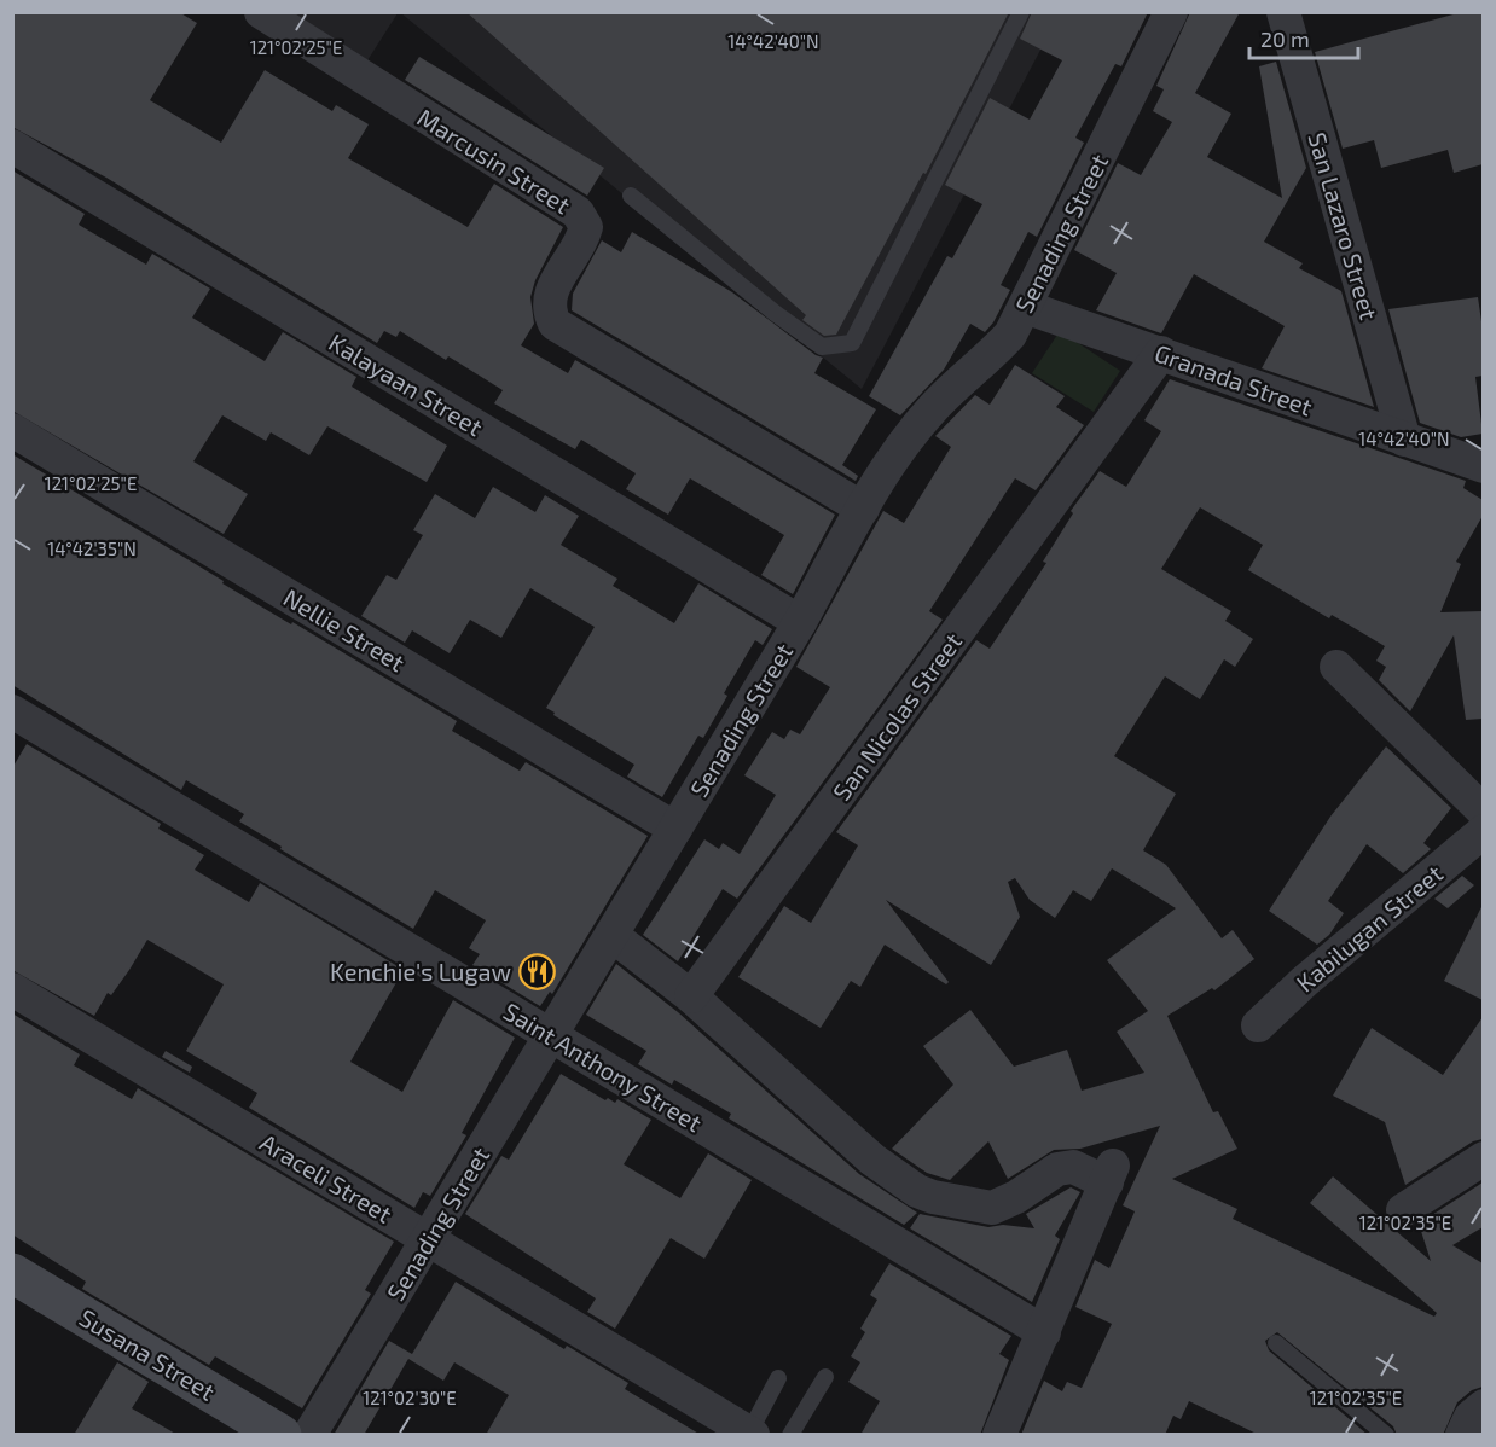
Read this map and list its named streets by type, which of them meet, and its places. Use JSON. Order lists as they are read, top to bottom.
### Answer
{
  "streets": {
    "street": [
      "Marcusin Street",
      "San Lazaro Street",
      "Senading Street",
      "Granada Street",
      "Kalayaan Street",
      "Nellie Street",
      "San Nicolas Street",
      "Kabilugan Street",
      "Saint Anthony Street",
      "Araceli Street",
      "Susana Street"
    ]
  },
  "crossings": [
    ["Marcusin Street", "Senading Street"],
    ["San Lazaro Street", "Granada Street"],
    ["Senading Street", "Granada Street"],
    ["Senading Street", "Kalayaan Street"],
    ["Senading Street", "Nellie Street"],
    ["Senading Street", "Saint Anthony Street"],
    ["Senading Street", "Araceli Street"],
    ["Granada Street", "San Nicolas Street"]
  ],
  "places": {
    "restaurant": ["Kenchie's Lugaw"]
  },
  "scale_bar": "20 m",
  "coordinates": [
    "14°42'40\"N",
    "121°02'25\"E",
    "14°42'35\"N",
    "121°02'35\"E",
    "121°02'30\"E"
  ]
}
